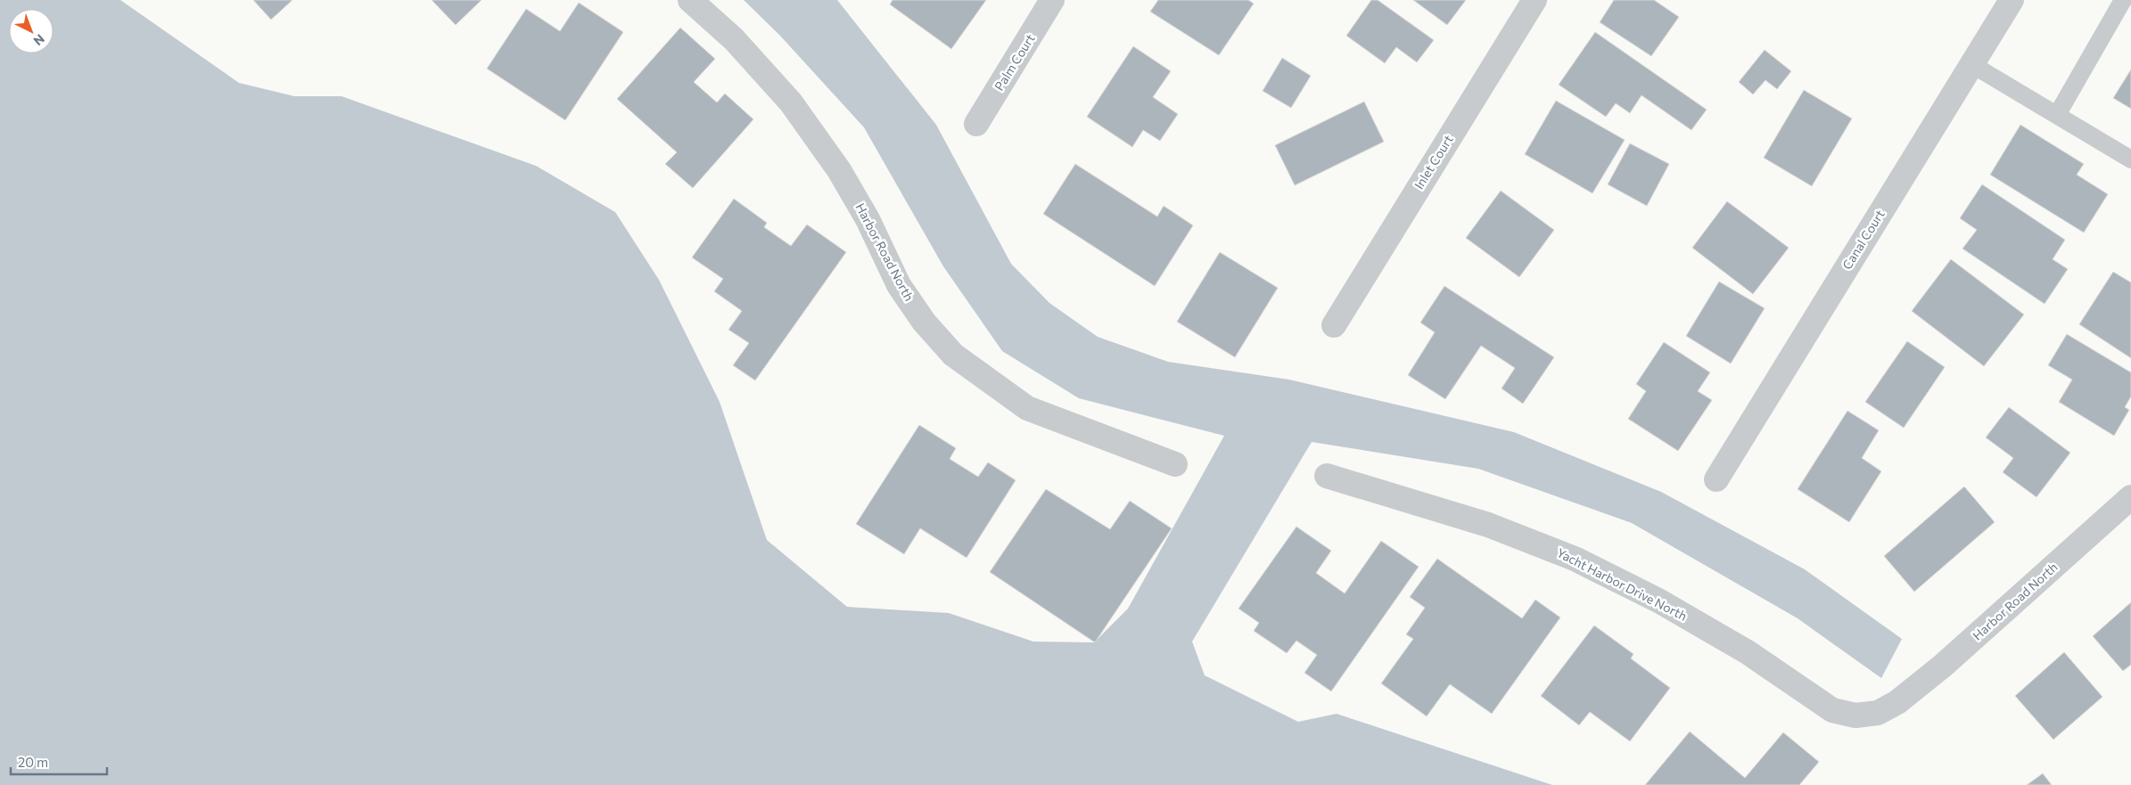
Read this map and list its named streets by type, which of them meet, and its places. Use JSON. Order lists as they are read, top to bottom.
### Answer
{
  "streets": {
    "street": [
      "Palm Court",
      "Inlet Court",
      "Canal Court",
      "Harbor Road North",
      "Yacht Harbor Drive North"
    ]
  },
  "crossings": [
    ["Harbor Road North", "Yacht Harbor Drive North"]
  ],
  "scale_bar": "20 m",
  "north": "bottom right"
}
